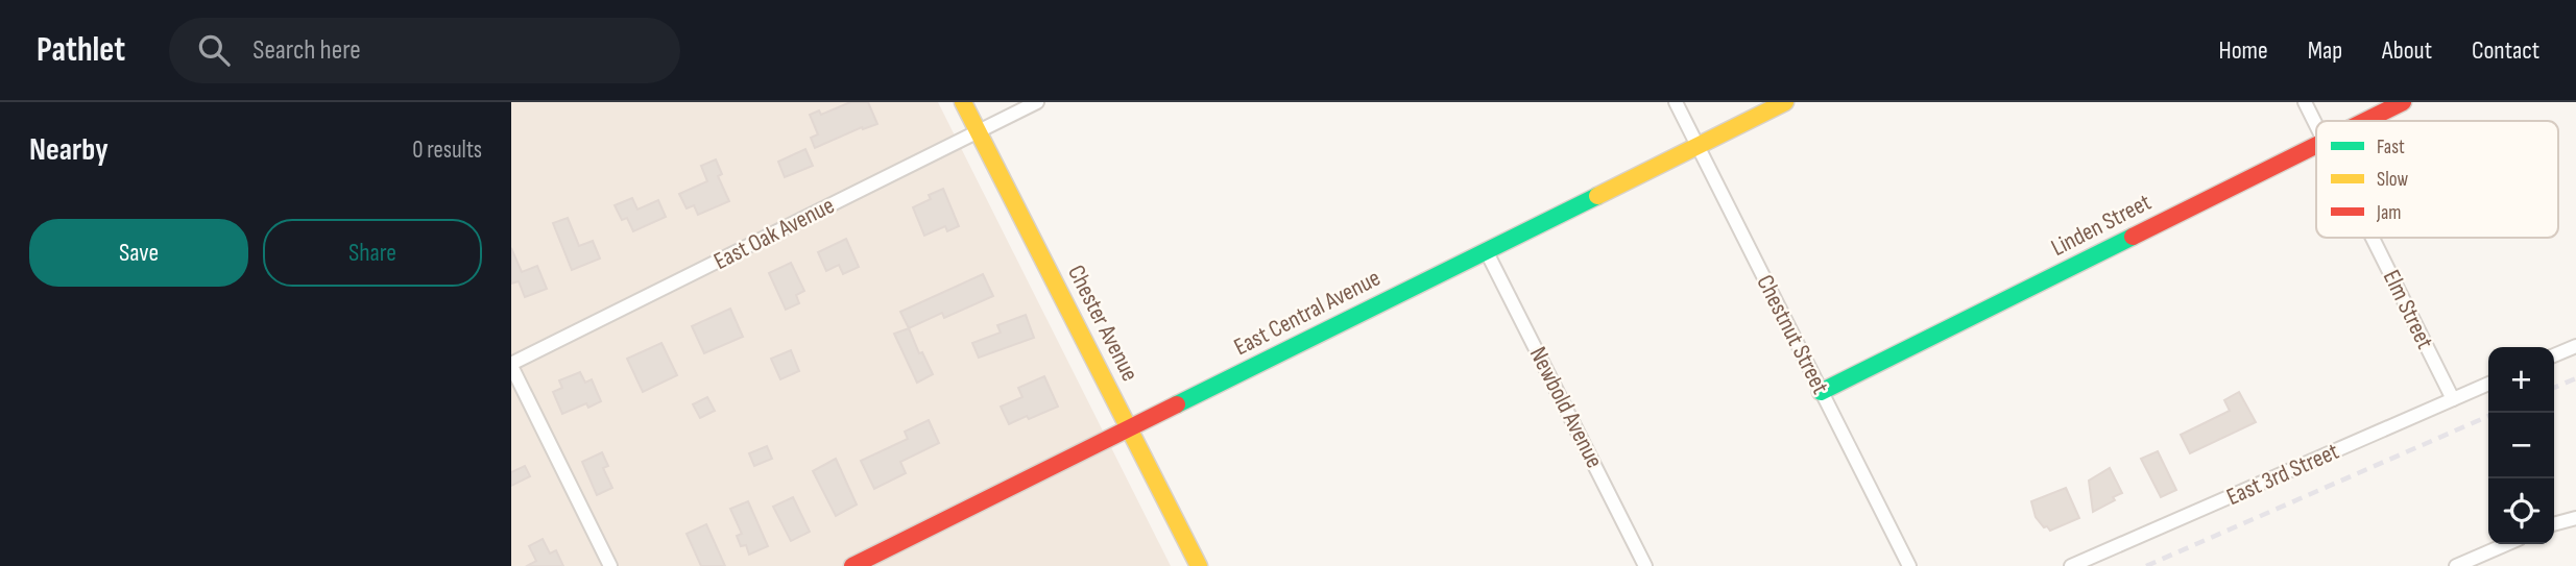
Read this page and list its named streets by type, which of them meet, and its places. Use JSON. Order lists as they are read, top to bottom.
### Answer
{
  "streets": {
    "street": [
      "Linden Street",
      "East Oak Avenue",
      "Elm Street",
      "East Central Avenue",
      "Chester Avenue",
      "Chestnut Street",
      "Newbold Avenue",
      "East 3rd Street"
    ]
  },
  "crossings": [
    ["Linden Street", "Chestnut Street"],
    ["East Oak Avenue", "Chester Avenue"],
    ["Elm Street", "East 3rd Street"],
    ["East Central Avenue", "Chester Avenue"],
    ["East Central Avenue", "Chestnut Street"],
    ["East Central Avenue", "Newbold Avenue"]
  ],
  "legend": ["Fast", "Slow", "Jam"],
  "page": {
    "header": "Pathlet",
    "search": "Search here",
    "nav": [
      "Home",
      "Map",
      "About",
      "Contact"
    ],
    "heading": ["Nearby", "0 results"],
    "buttons": ["Save", "Share"],
    "map_buttons": ["+", "−"]
  }
}
